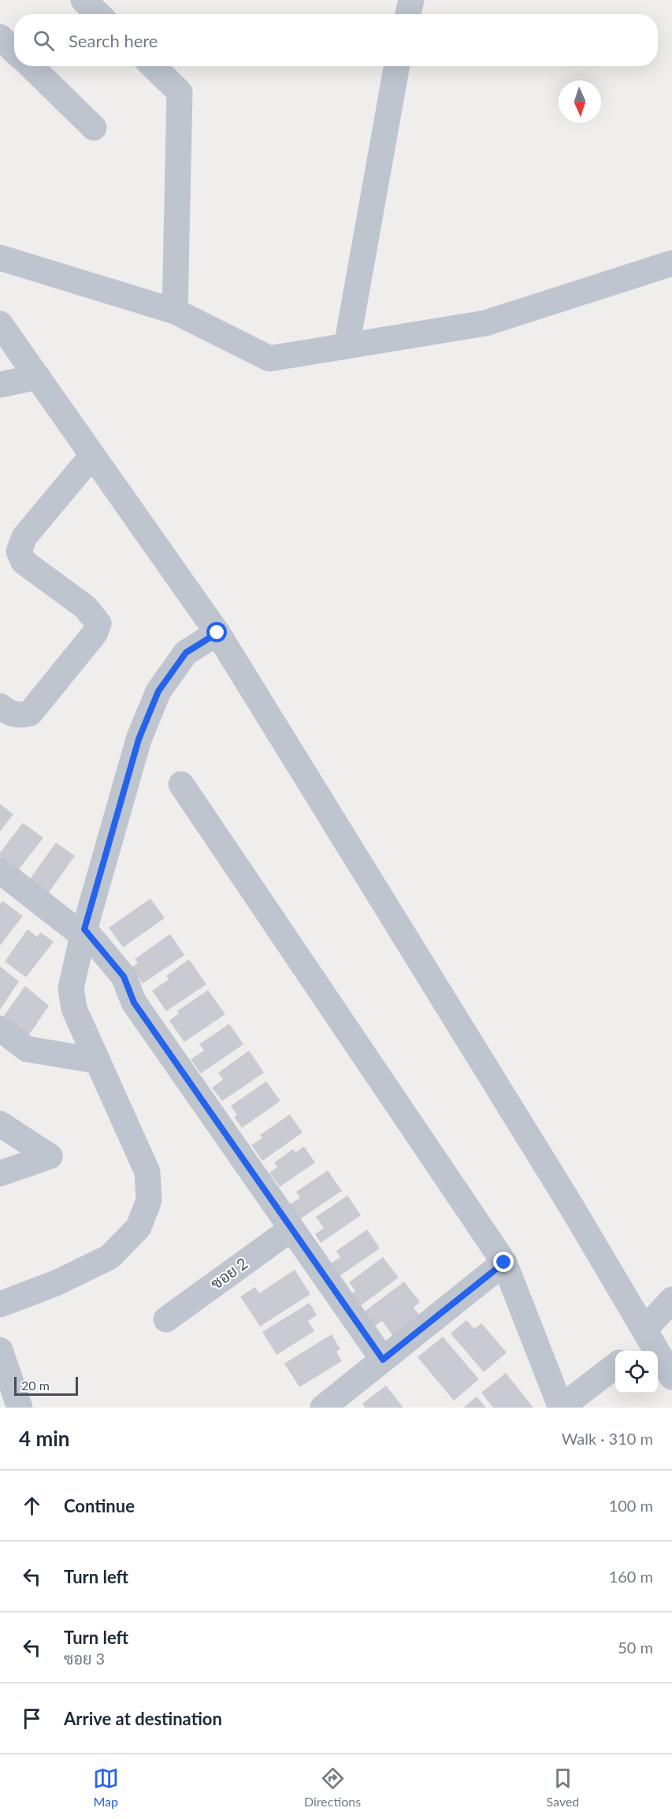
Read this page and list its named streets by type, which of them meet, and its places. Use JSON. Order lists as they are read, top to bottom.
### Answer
{
  "streets": {
    "street": ["ซอย 2"]
  },
  "scale_bar": "20 m",
  "north": "bottom",
  "page": {
    "search": "Search here",
    "scale": "20 m",
    "heading": ["4 min", "Walk · 310 m"],
    "list": [
      ["Continue", "100 m"],
      ["Turn left", "160 m"],
      ["Turn left", "ซอย 3", "50 m"],
      "Arrive at destination"
    ],
    "nav": ["Map", "Directions", "Saved"]
  }
}
